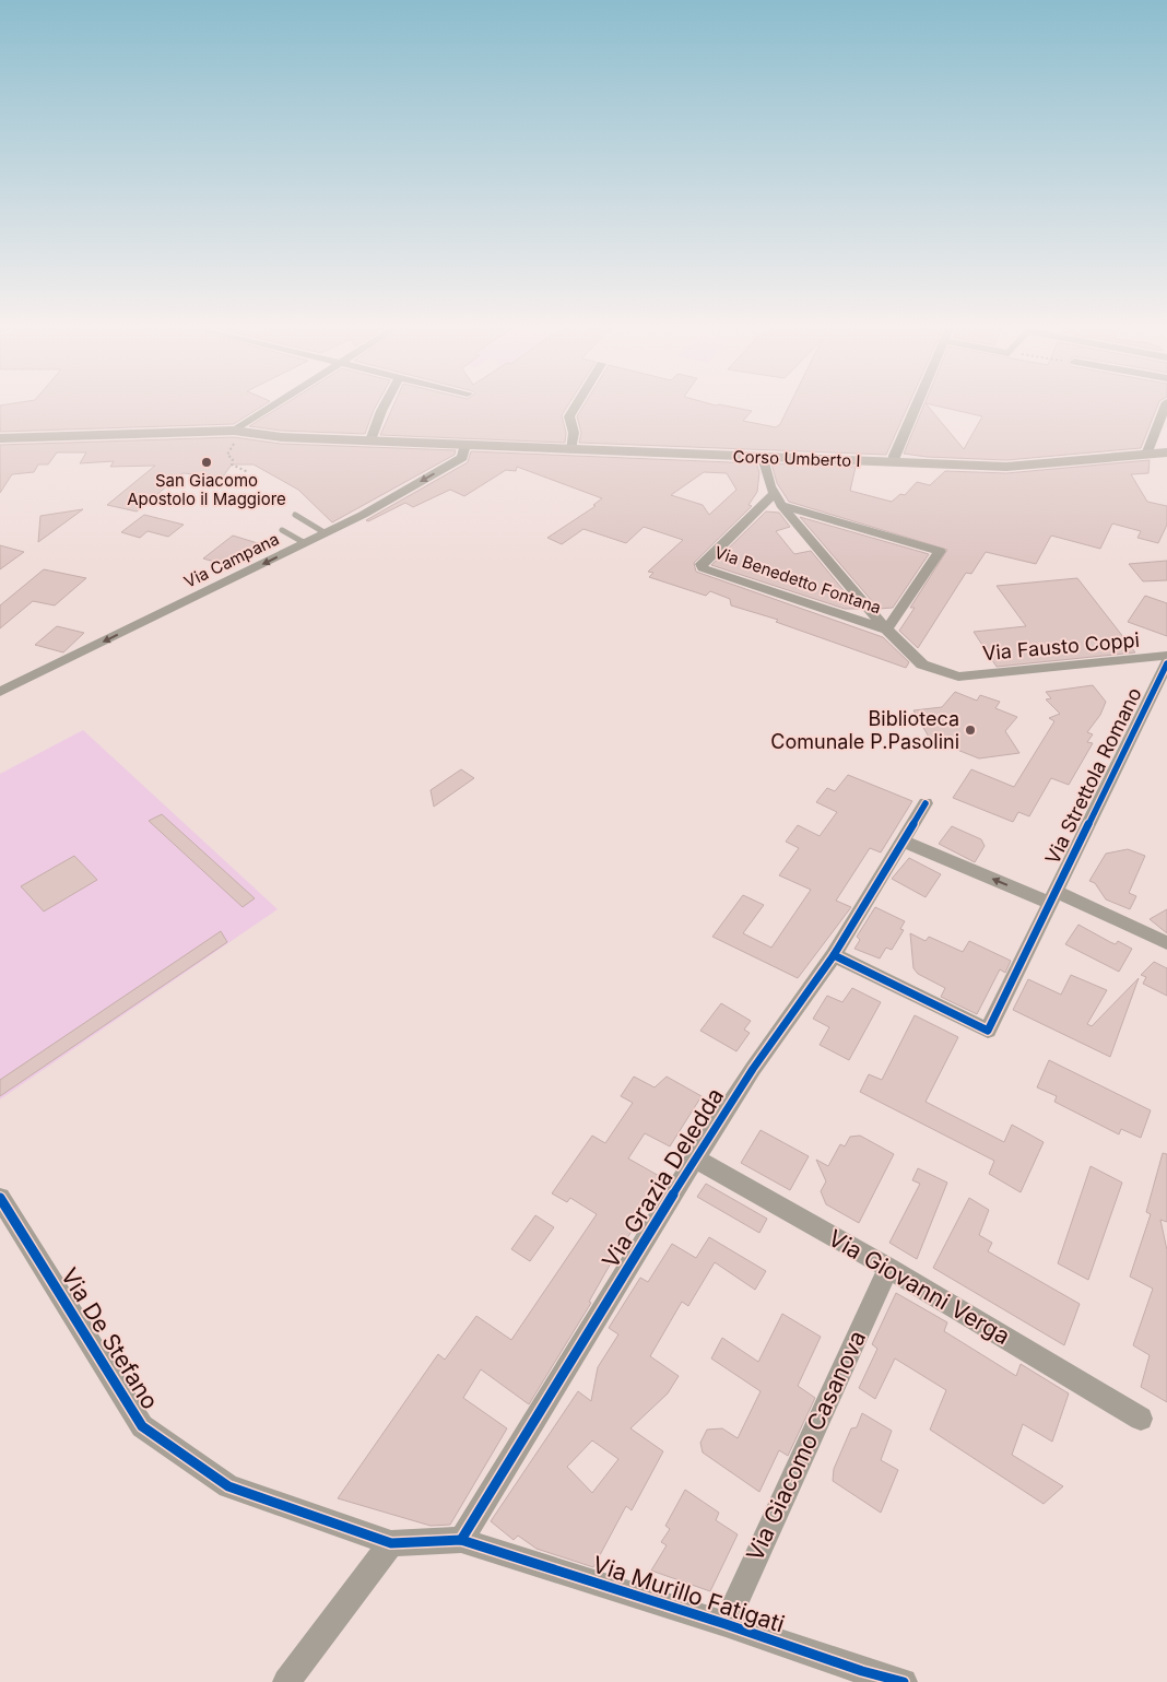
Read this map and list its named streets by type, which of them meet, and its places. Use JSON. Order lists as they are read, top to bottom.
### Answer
{
  "streets": {
    "main road": ["Corso Umberto I"],
    "street": [
      "Via Campana",
      "Via Benedetto Fontana",
      "Via Fausto Coppi",
      "Via Strettola Romano",
      "Via Grazia Deledda",
      "Via Giovanni Verga",
      "Via De Stefano",
      "Via Giacomo Casanova",
      "Via Murillo Fatigati"
    ]
  },
  "crossings": [
    ["Corso Umberto I", "Via Campana"],
    ["Corso Umberto I", "Via Benedetto Fontana"],
    ["Via Benedetto Fontana", "Via Fausto Coppi"],
    ["Via Strettola Romano", "Via Grazia Deledda"],
    ["Via Grazia Deledda", "Via Giovanni Verga"],
    ["Via Grazia Deledda", "Via De Stefano"],
    ["Via Grazia Deledda", "Via Murillo Fatigati"],
    ["Via Giovanni Verga", "Via Giacomo Casanova"],
    ["Via De Stefano", "Via Murillo Fatigati"],
    ["Via Giacomo Casanova", "Via Murillo Fatigati"]
  ],
  "one_way": ["Via Campana"],
  "places": ["San Giacomo Apostolo il Maggiore", "Biblioteca Comunale P.Pasolini"]
}
